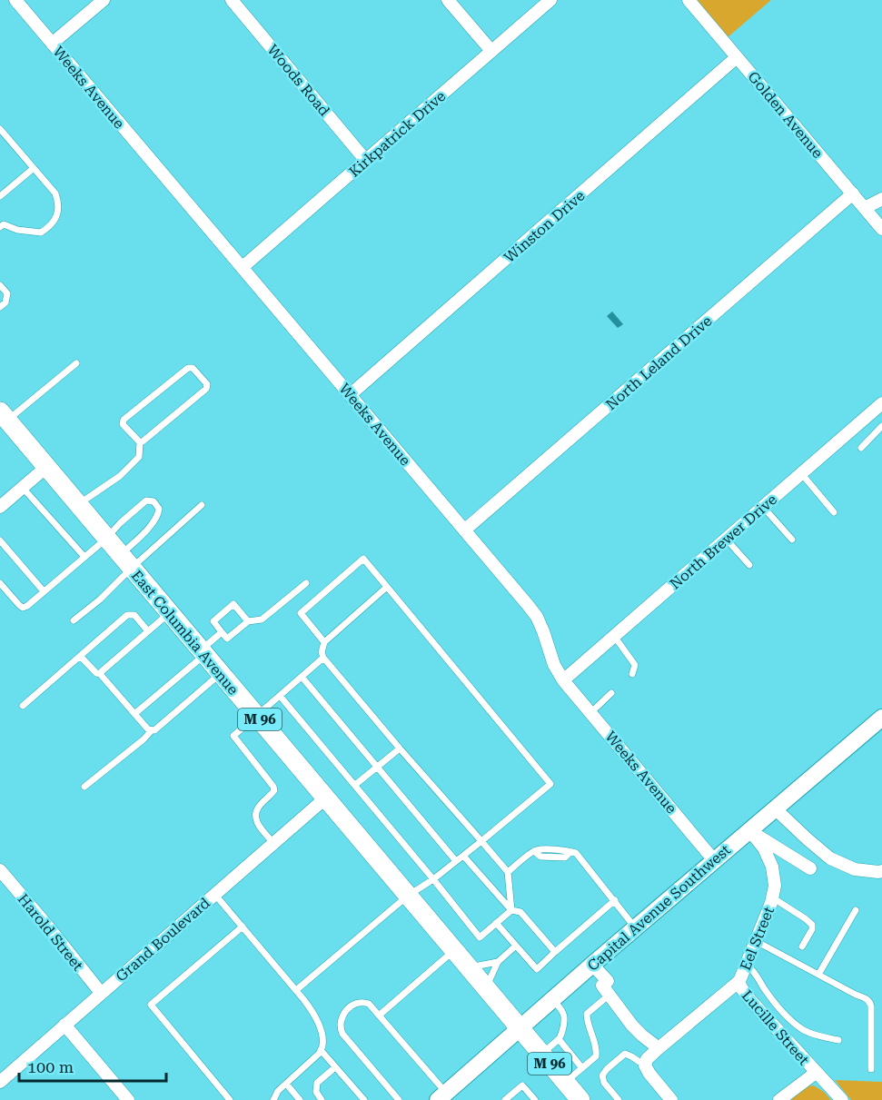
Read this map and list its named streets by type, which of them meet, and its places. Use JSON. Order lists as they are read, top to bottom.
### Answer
{
  "streets": {
    "main road": ["East Columbia Avenue", "M 96", "Capital Avenue Southwest"],
    "street": [
      "Woods Road",
      "Weeks Avenue",
      "Golden Avenue",
      "Kirkpatrick Drive",
      "Winston Drive",
      "North Leland Drive",
      "North Brewer Drive",
      "Harold Street",
      "Eel Street",
      "Grand Boulevard",
      "Lucille Street"
    ]
  },
  "crossings": [
    ["Woods Road", "Kirkpatrick Drive"],
    ["Weeks Avenue", "Kirkpatrick Drive"],
    ["Weeks Avenue", "Winston Drive"],
    ["Weeks Avenue", "North Leland Drive"],
    ["Weeks Avenue", "North Brewer Drive"],
    ["Weeks Avenue", "Capital Avenue Southwest"],
    ["Golden Avenue", "Winston Drive"],
    ["Golden Avenue", "North Leland Drive"],
    ["East Columbia Avenue", "M 96"],
    ["East Columbia Avenue", "Capital Avenue Southwest"],
    ["East Columbia Avenue", "Grand Boulevard"],
    ["M 96", "Capital Avenue Southwest"],
    ["Capital Avenue Southwest", "Eel Street"],
    ["Harold Street", "Grand Boulevard"],
    ["Eel Street", "Lucille Street"]
  ],
  "scale_bar": "100 m"
}
